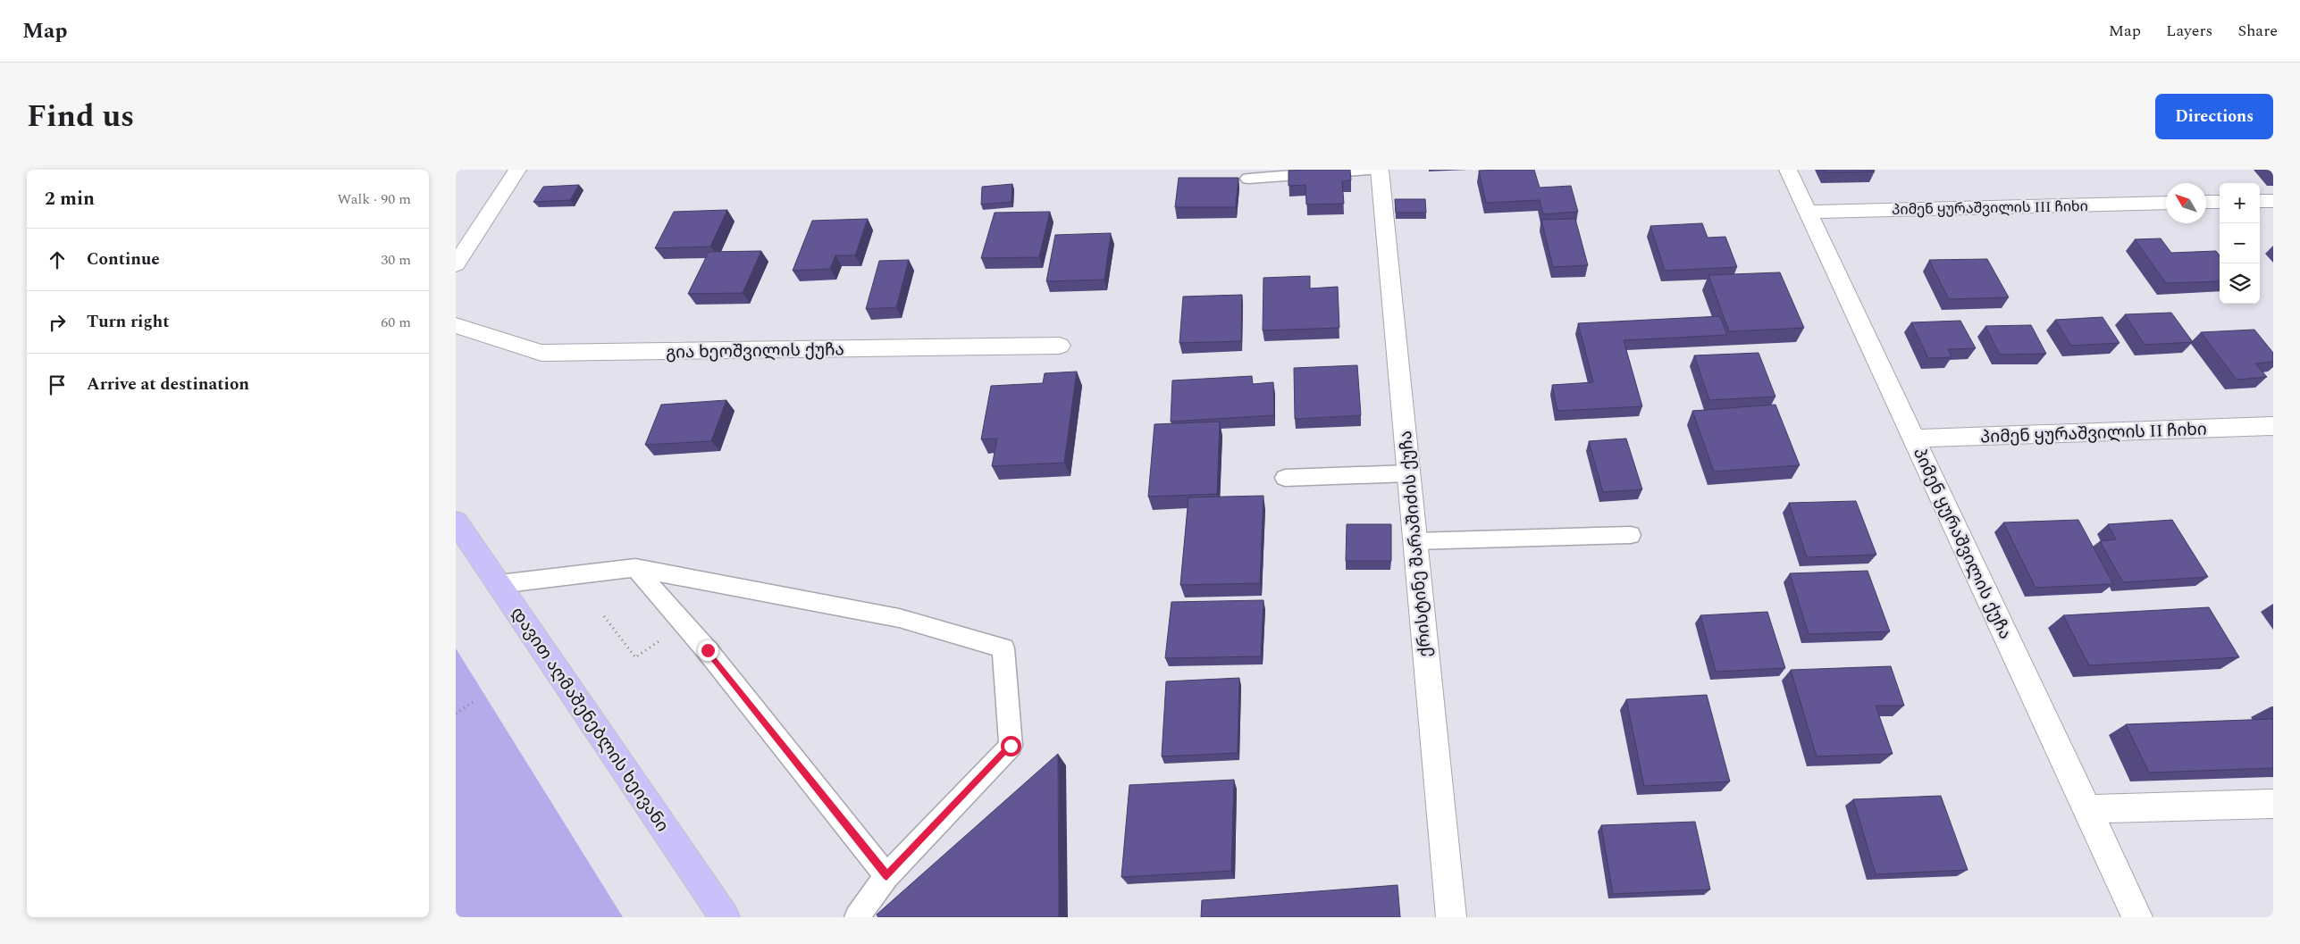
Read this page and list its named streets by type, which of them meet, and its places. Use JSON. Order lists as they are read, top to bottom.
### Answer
{
  "streets": {
    "highway": ["დავით აღმაშენებლის ხეივანი"],
    "street": [
      "პიმენ ყურაშვილის III ჩიხი",
      "გია ხეოშვილის ქუჩა",
      "პიმენ ყურაშვილის II ჩიხი",
      "პიმენ ყურაშვილის ქუჩა",
      "ქრისტინე შარაშიძის ქუჩა"
    ]
  },
  "crossings": [
    ["პიმენ ყურაშვილის III ჩიხი", "პიმენ ყურაშვილის ქუჩა"],
    ["პიმენ ყურაშვილის II ჩიხი", "პიმენ ყურაშვილის ქუჩა"]
  ],
  "north": "top left",
  "page": {
    "header": "Map",
    "nav": ["Map", "Layers", "Share"],
    "title": "Find us",
    "buttons": "Directions",
    "heading": ["2 min", "Walk · 90 m"],
    "map_buttons": ["+", "−"],
    "list": [
      ["Continue", "30 m"],
      ["Turn right", "60 m"],
      "Arrive at destination"
    ]
  }
}
